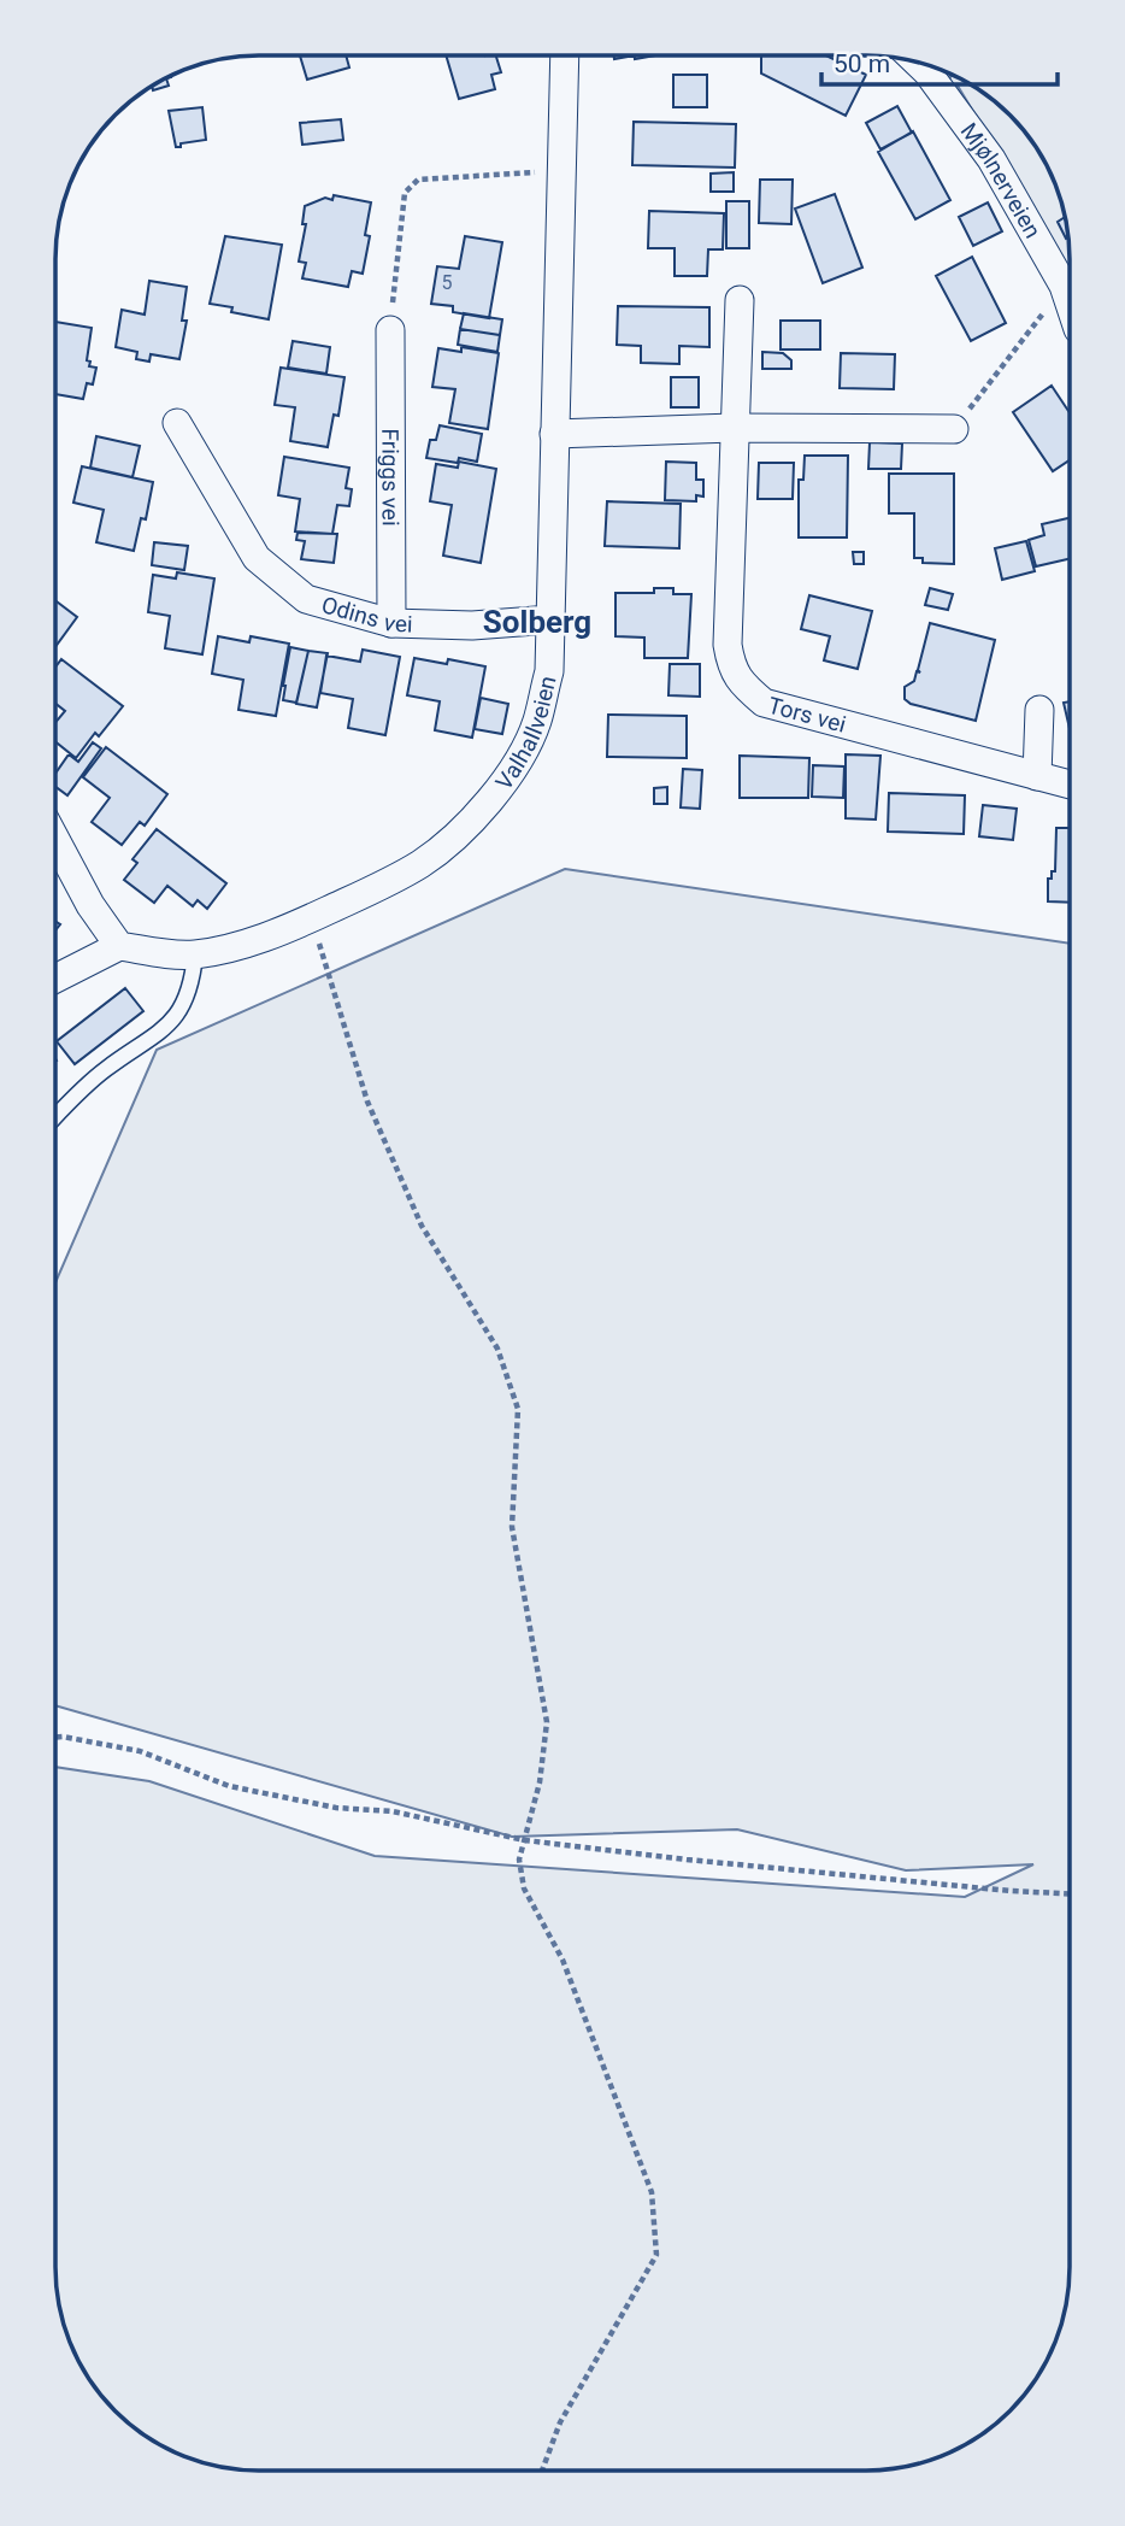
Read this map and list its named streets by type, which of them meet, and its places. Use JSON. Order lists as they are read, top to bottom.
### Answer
{
  "streets": {
    "street": [
      "Mjølnerveien",
      "Friggs vei",
      "Odins vei",
      "Tors vei",
      "Valhallveien"
    ]
  },
  "crossings": [
    ["Friggs vei", "Odins vei"],
    ["Odins vei", "Valhallveien"]
  ],
  "districts": ["Solberg"],
  "house_numbers": ["5"],
  "scale_bar": "50 m"
}
